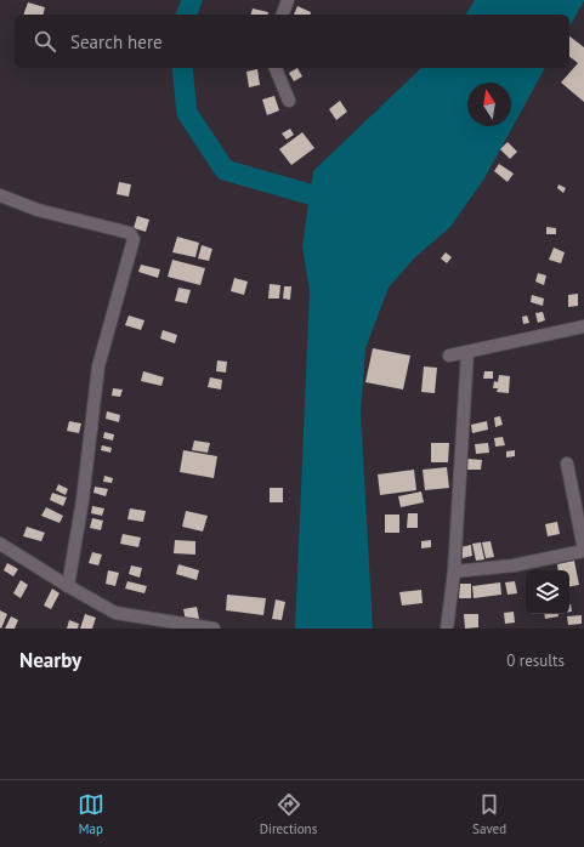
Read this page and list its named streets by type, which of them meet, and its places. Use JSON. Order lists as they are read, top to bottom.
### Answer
{
  "north": "top",
  "page": {
    "search": "Search here",
    "heading": ["Nearby", "0 results"],
    "nav": ["Map", "Directions", "Saved"]
  }
}
